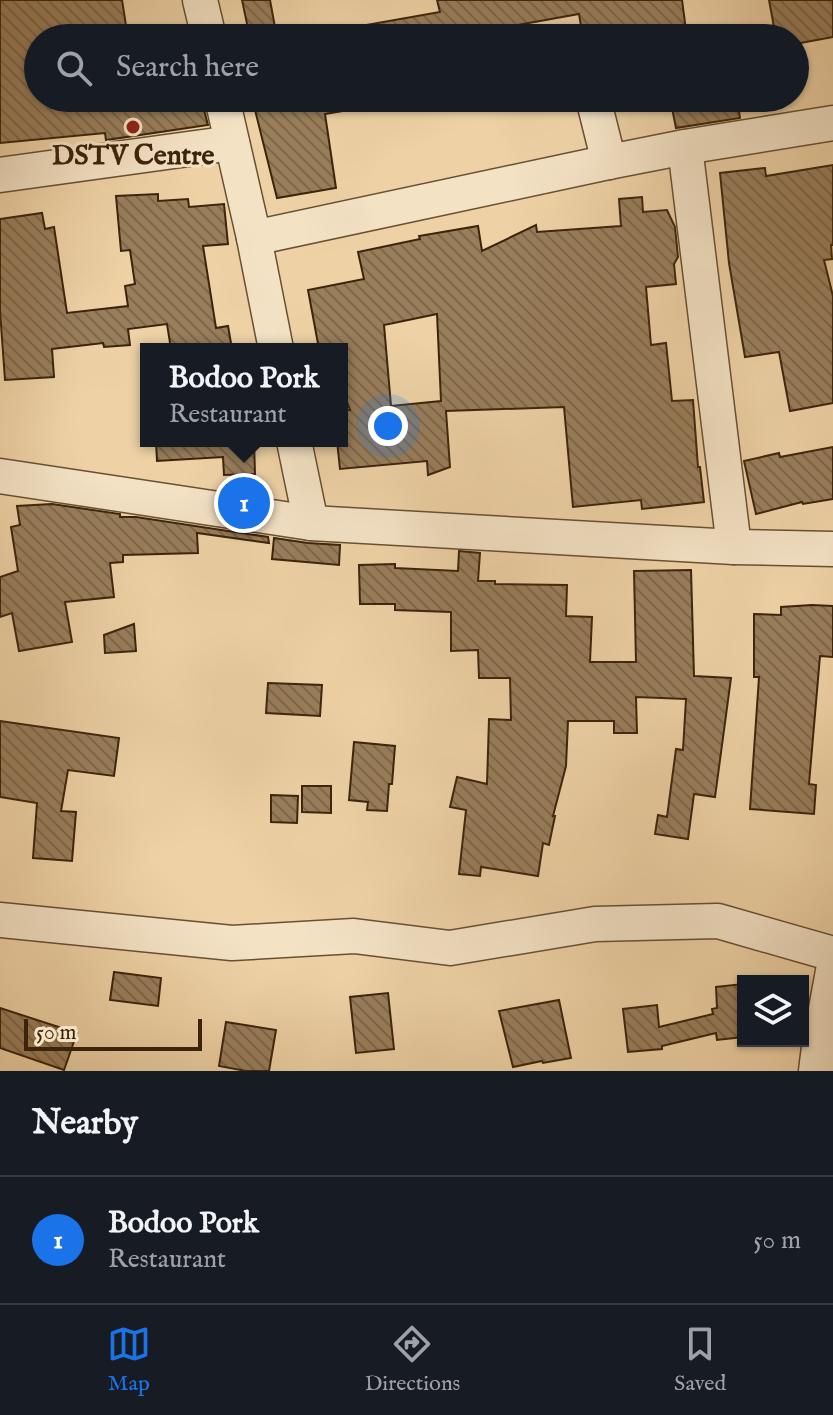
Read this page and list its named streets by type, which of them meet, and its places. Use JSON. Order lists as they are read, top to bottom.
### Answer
{
  "places": ["DSTV Centre"],
  "scale_bar": "50 m",
  "page": {
    "search": "Search here",
    "popup": ["Bodoo Pork", "Restaurant"],
    "pins": "1",
    "scale": "50 m",
    "heading": "Nearby",
    "list": [
      {
        "mark": "1",
        "name": "Bodoo Pork",
        "note": "Restaurant",
        "value": "50 m"
      }
    ],
    "nav": ["Map", "Directions", "Saved"]
  }
}
